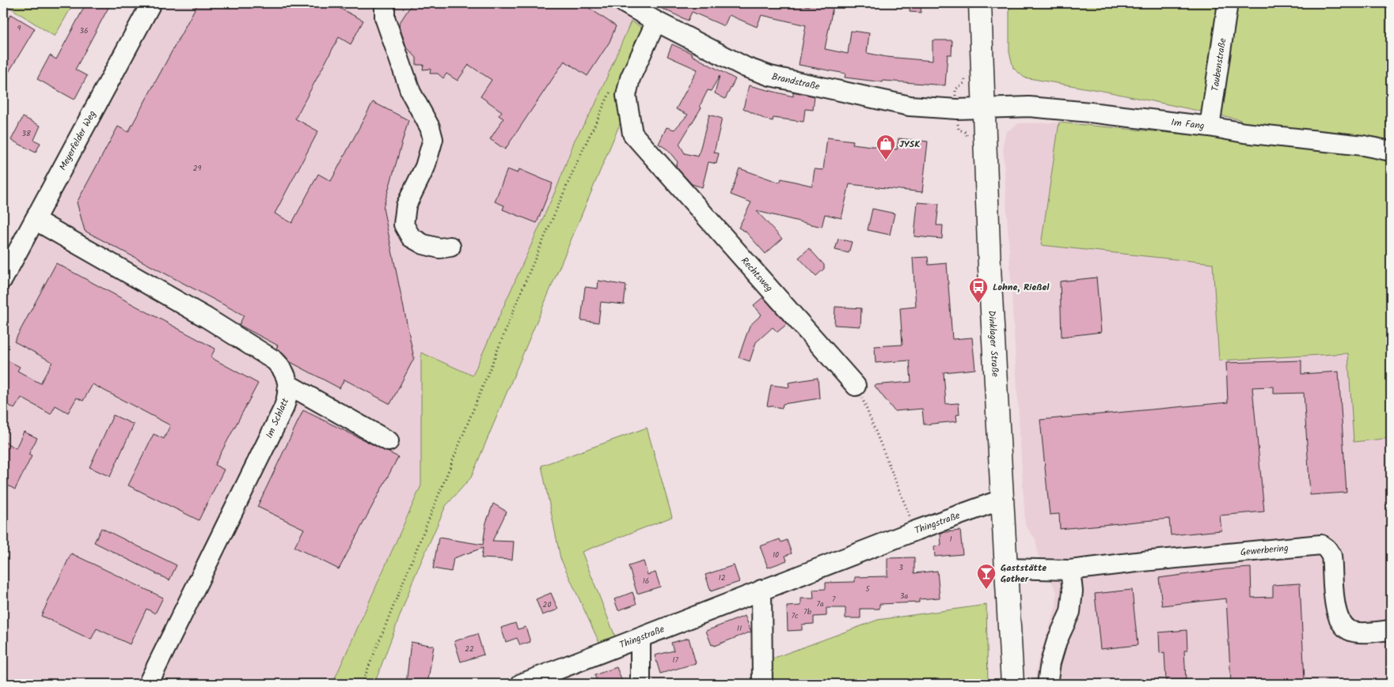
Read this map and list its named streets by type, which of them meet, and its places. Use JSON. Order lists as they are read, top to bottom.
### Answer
{
  "streets": {
    "main road": ["Dinklager Straße"],
    "street": [
      "Taubenstraße",
      "Brandstraße",
      "Im Fang",
      "Meyerfelder Weg",
      "Rechtsweg",
      "Im Schlatt",
      "Thingstraße",
      "Gewerbering"
    ]
  },
  "crossings": [
    ["Taubenstraße", "Im Fang"],
    ["Brandstraße", "Im Fang"],
    ["Brandstraße", "Rechtsweg"],
    ["Brandstraße", "Dinklager Straße"],
    ["Im Fang", "Dinklager Straße"],
    ["Meyerfelder Weg", "Im Schlatt"],
    ["Dinklager Straße", "Thingstraße"],
    ["Dinklager Straße", "Gewerbering"]
  ],
  "places": {
    "shop": ["JYSK"],
    "bus stop": ["Lohne, Rießel"],
    "bar": ["Gaststätte Gother"]
  },
  "house_numbers": [
    "9",
    "36",
    "38",
    "29",
    "1",
    "10",
    "3",
    "12",
    "16",
    "5",
    "3a",
    "7",
    "7a",
    "20",
    "7b",
    "7c",
    "11",
    "22",
    "17"
  ]
}
